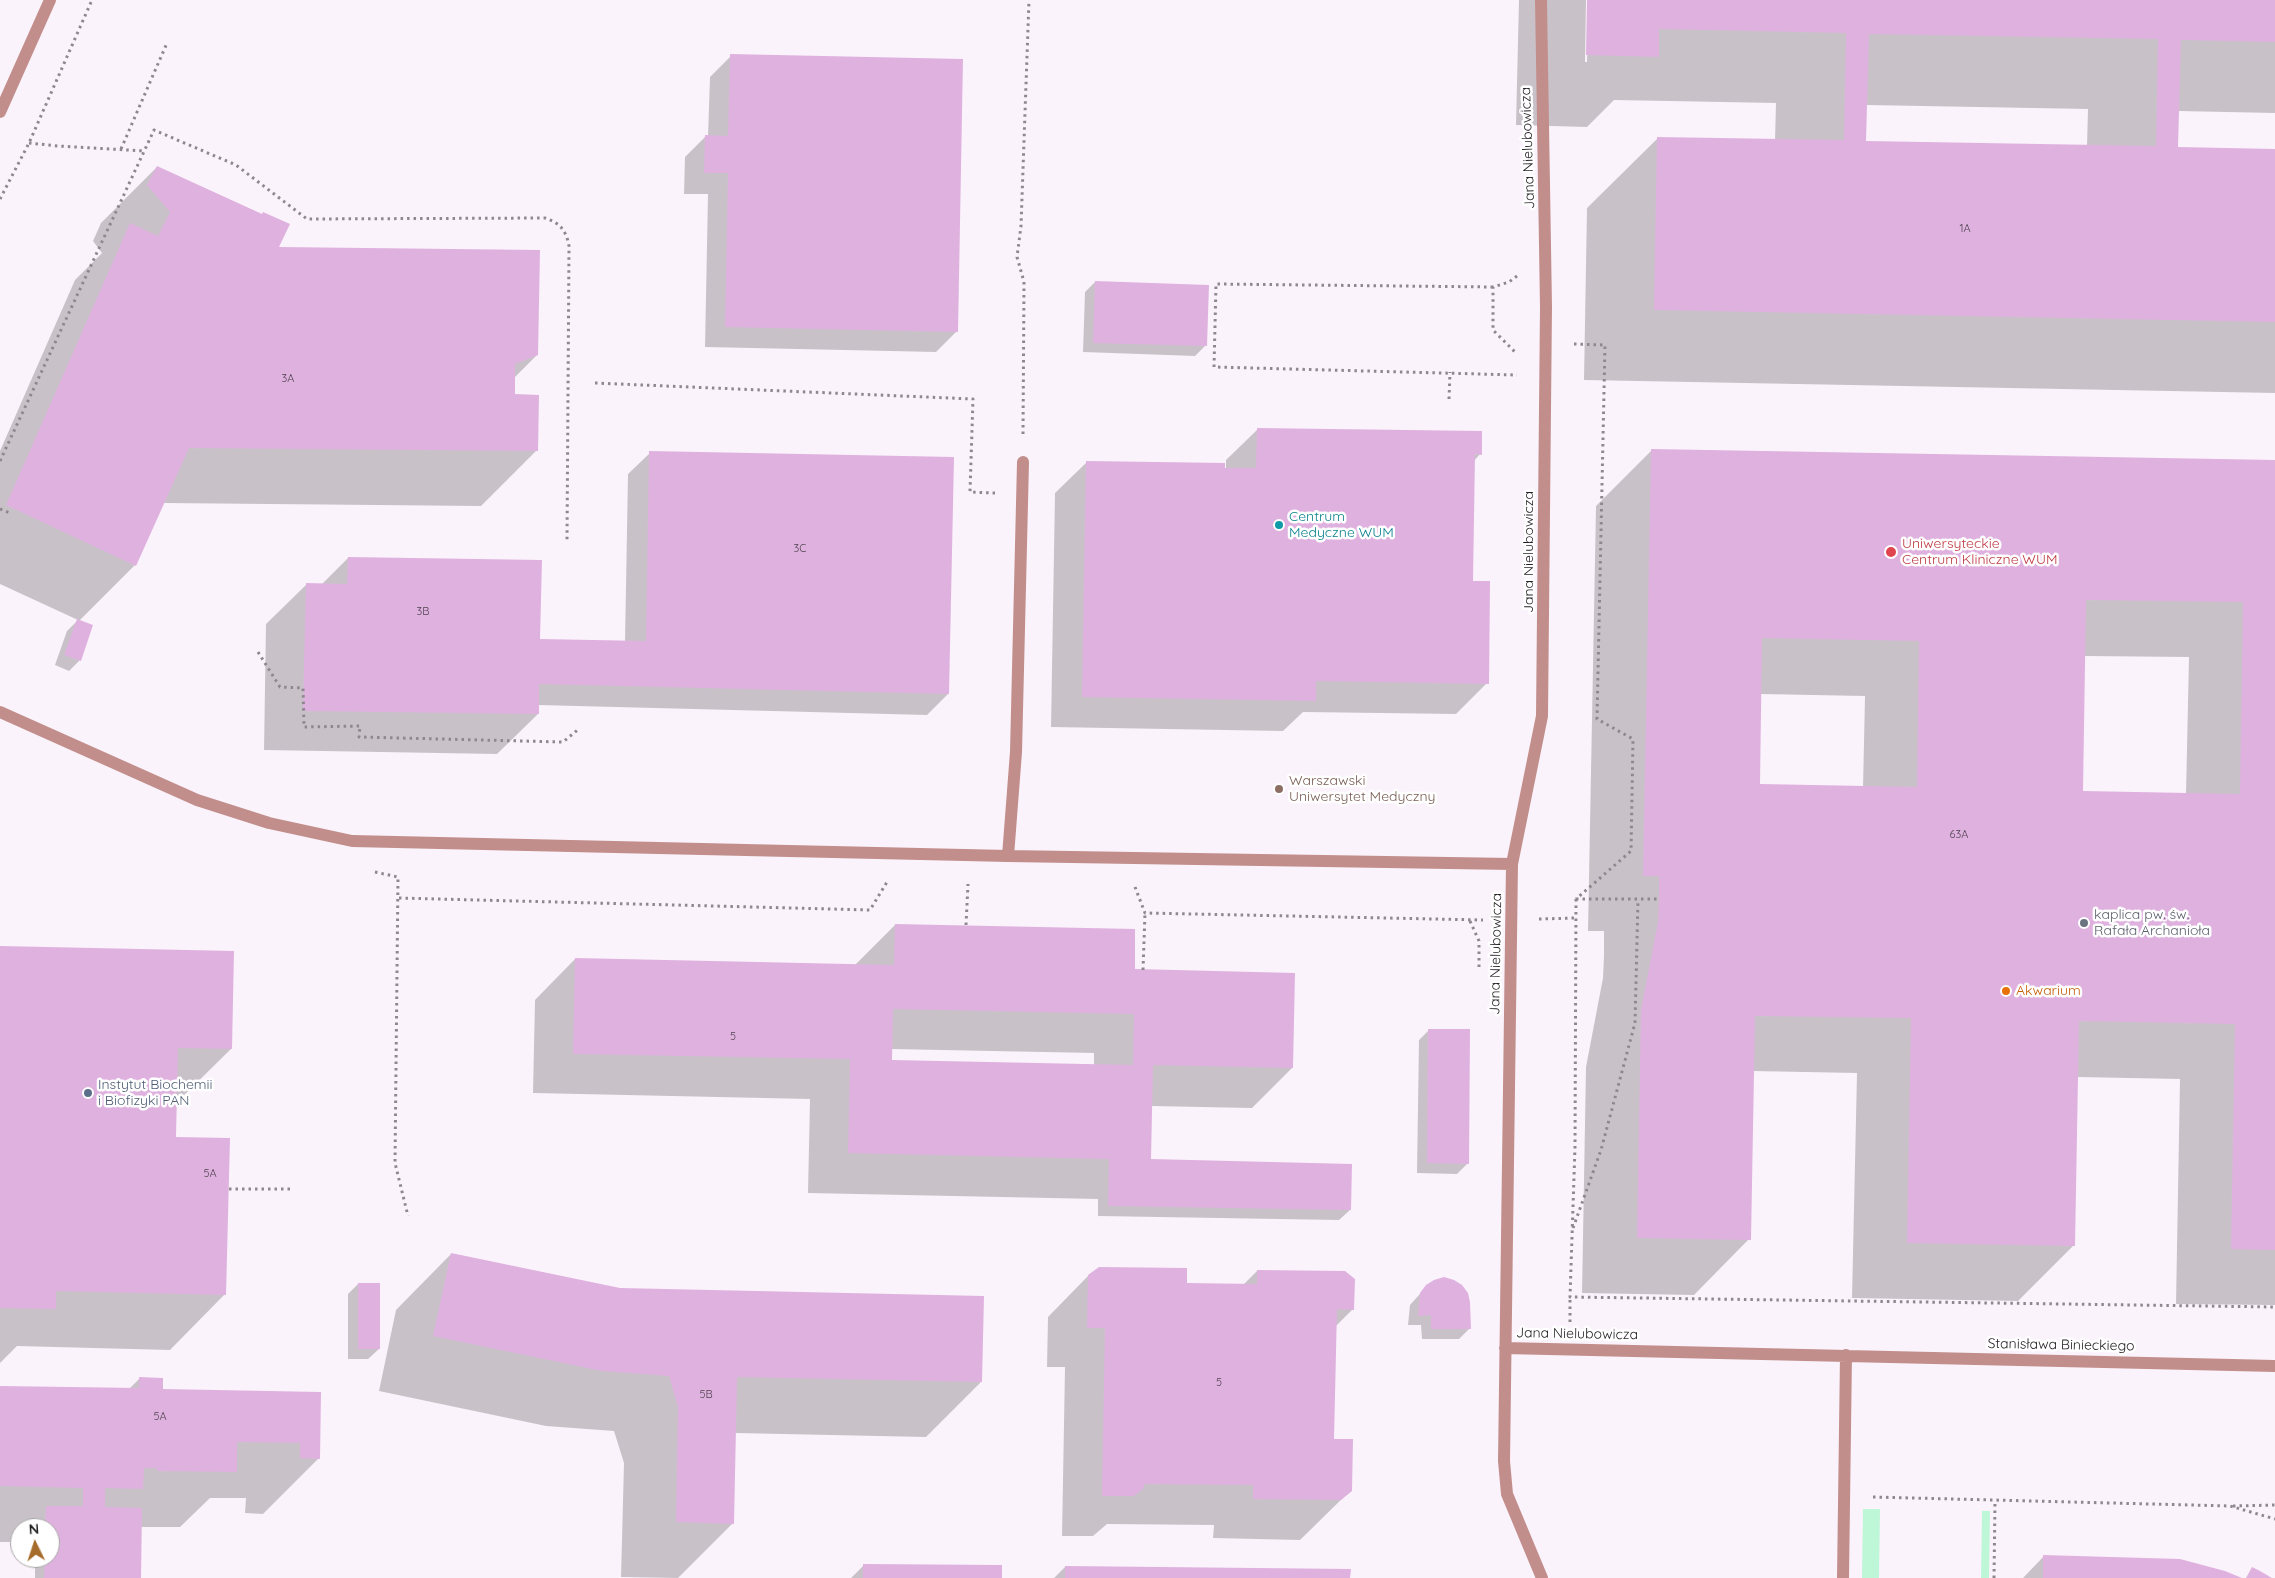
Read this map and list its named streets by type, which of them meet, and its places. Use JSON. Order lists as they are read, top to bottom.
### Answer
{
  "streets": {
    "street": ["Jana Nielubowicza", "Stanisława Binieckiego"]
  },
  "crossings": [
    ["Jana Nielubowicza", "Stanisława Binieckiego"]
  ],
  "places": [
    "Centrum Medyczne WUM",
    "Uniwersyteckie Centrum Kliniczne WUM",
    "Warszawski Uniwersytet Medyczny",
    "kaplica pw. św. Rafała Archanioła",
    "Akwarium",
    "Instytut Biochemii i Biofizyki PAN"
  ],
  "house_numbers": [
    "1A",
    "3A",
    "3C",
    "3B",
    "63A",
    "5",
    "5A",
    "5",
    "5B",
    "5A"
  ],
  "north": "top"
}
